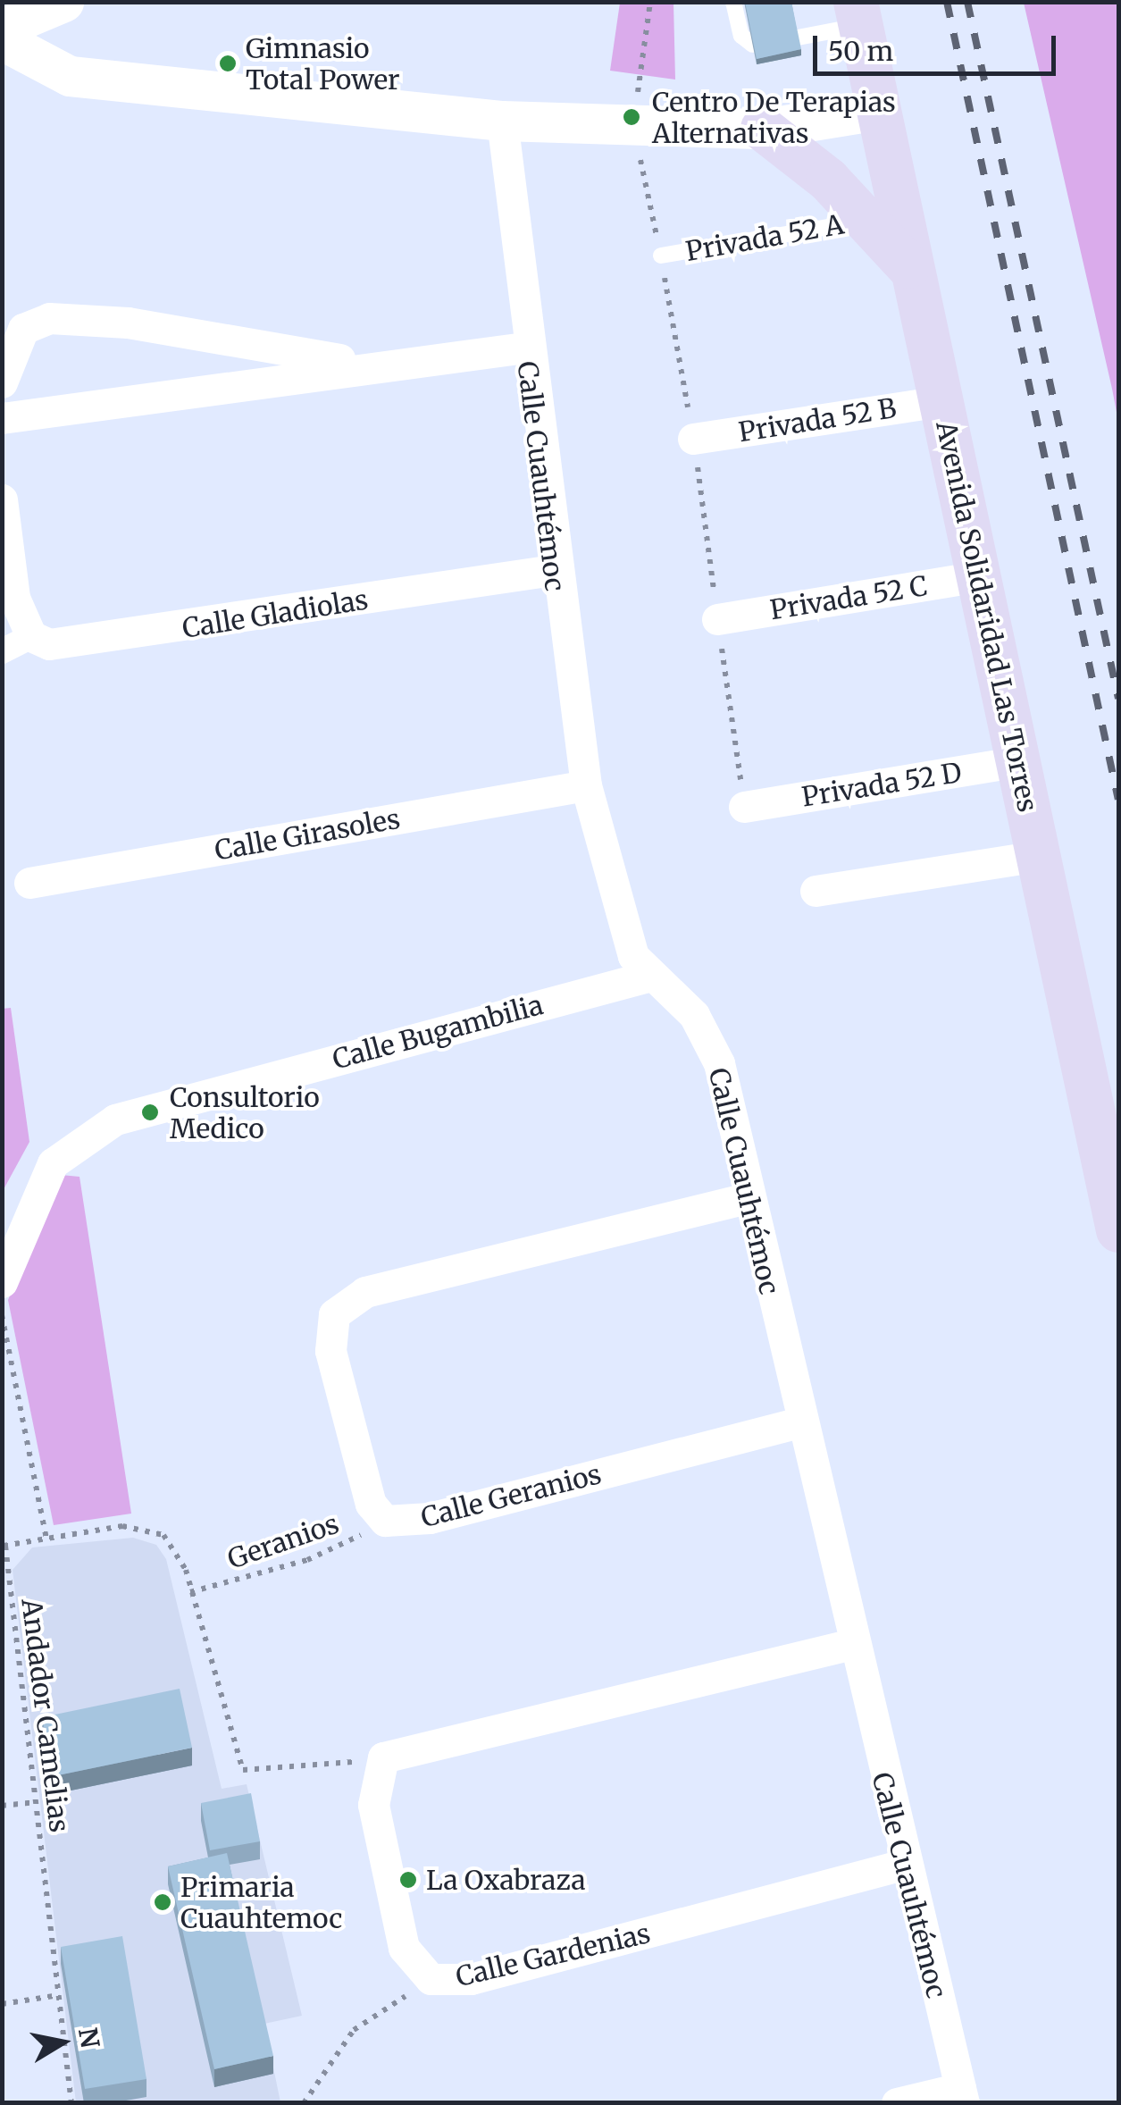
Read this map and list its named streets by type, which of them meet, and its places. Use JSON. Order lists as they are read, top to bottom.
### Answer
{
  "streets": {
    "main road": ["Avenida Solidaridad Las Torres"],
    "street": [
      "Privada 52 B",
      "Calle Cuauhtémoc",
      "Privada 52 C",
      "Calle Gladiolas",
      "Privada 52 D",
      "Calle Girasoles",
      "Calle Bugambilia",
      "Calle Geranios",
      "Calle Gardenias"
    ],
    "lane": ["Privada 52 A"],
    "path": ["Geranios", "Andador Camelias"]
  },
  "crossings": [
    ["Privada 52 B", "Avenida Solidaridad Las Torres"],
    ["Calle Cuauhtémoc", "Calle Gladiolas"],
    ["Calle Cuauhtémoc", "Calle Girasoles"],
    ["Calle Cuauhtémoc", "Calle Bugambilia"],
    ["Calle Cuauhtémoc", "Calle Geranios"],
    ["Calle Cuauhtémoc", "Calle Gardenias"],
    ["Privada 52 C", "Avenida Solidaridad Las Torres"],
    ["Avenida Solidaridad Las Torres", "Privada 52 D"],
    ["Calle Geranios", "Geranios"]
  ],
  "places": [
    "Gimnasio Total Power",
    "Centro De Terapias Alternativas",
    "Consultorio Medico",
    "La Oxabraza",
    "Primaria Cuauhtemoc"
  ],
  "scale_bar": "50 m",
  "north": "right"
}
